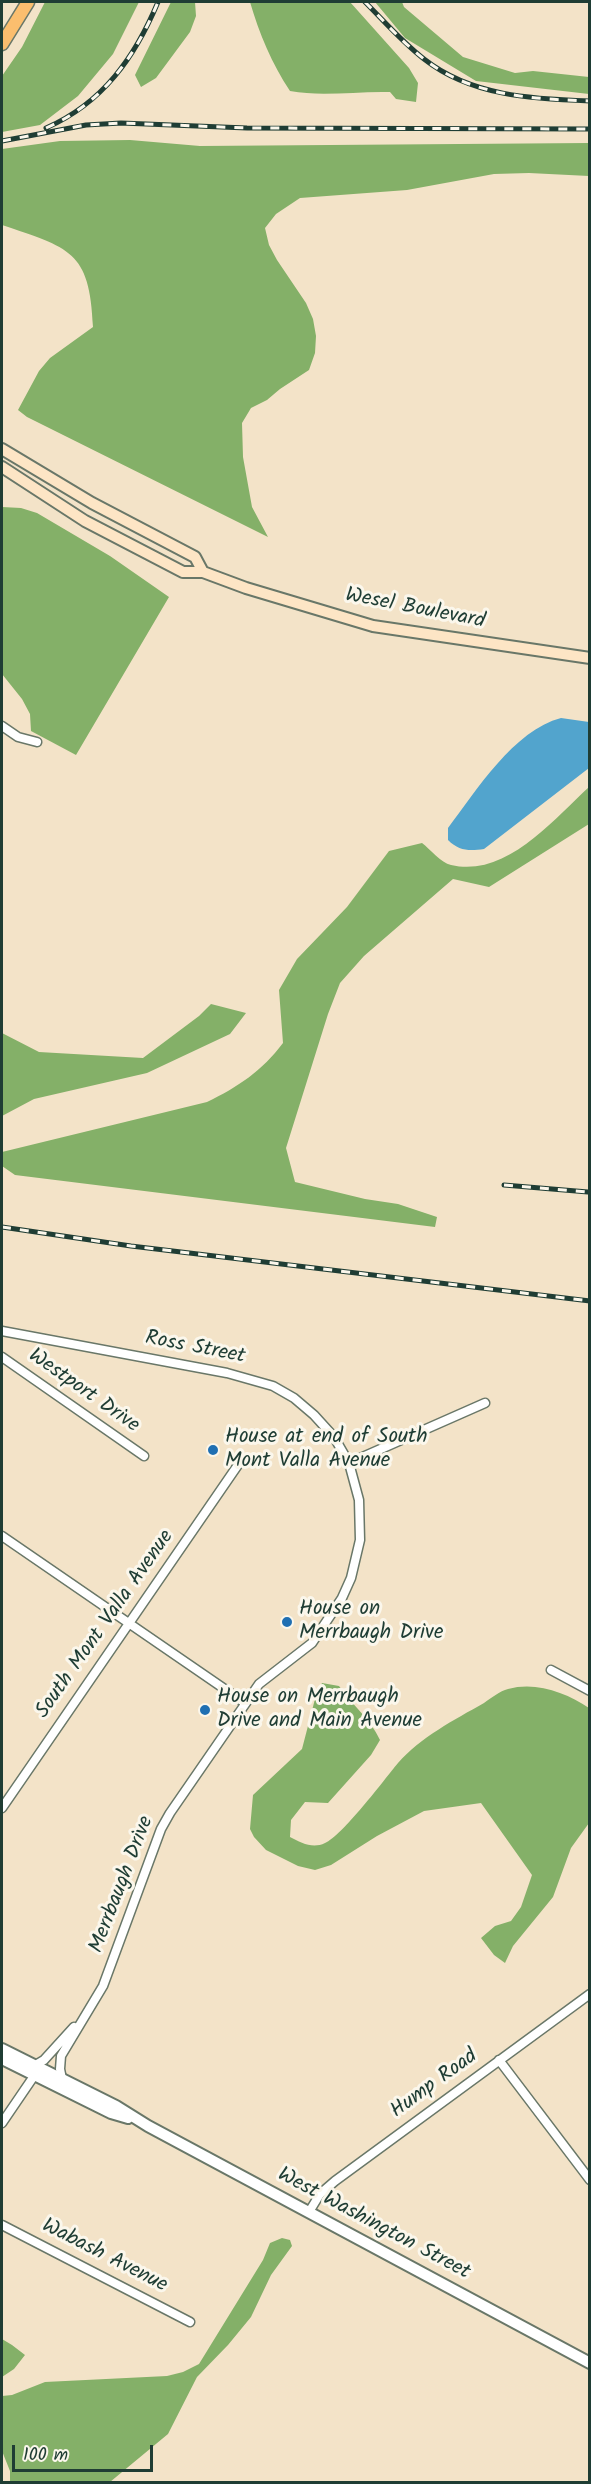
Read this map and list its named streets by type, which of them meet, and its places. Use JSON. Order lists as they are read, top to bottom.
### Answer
{
  "streets": {
    "main road": ["Wesel Boulevard"],
    "street": [
      "Ross Street",
      "Westport Drive",
      "South Mont Valla Avenue",
      "Merrbaugh Drive",
      "Hump Road",
      "West Washington Street",
      "Wabash Avenue"
    ]
  },
  "crossings": [
    ["Ross Street", "Merrbaugh Drive"],
    ["Merrbaugh Drive", "West Washington Street"],
    ["Hump Road", "West Washington Street"]
  ],
  "places": ["House at end of South Mont Valla Avenue", "House on Merrbaugh Drive", "House on Merrbaugh Drive and Main Avenue"],
  "scale_bar": "100 m"
}
